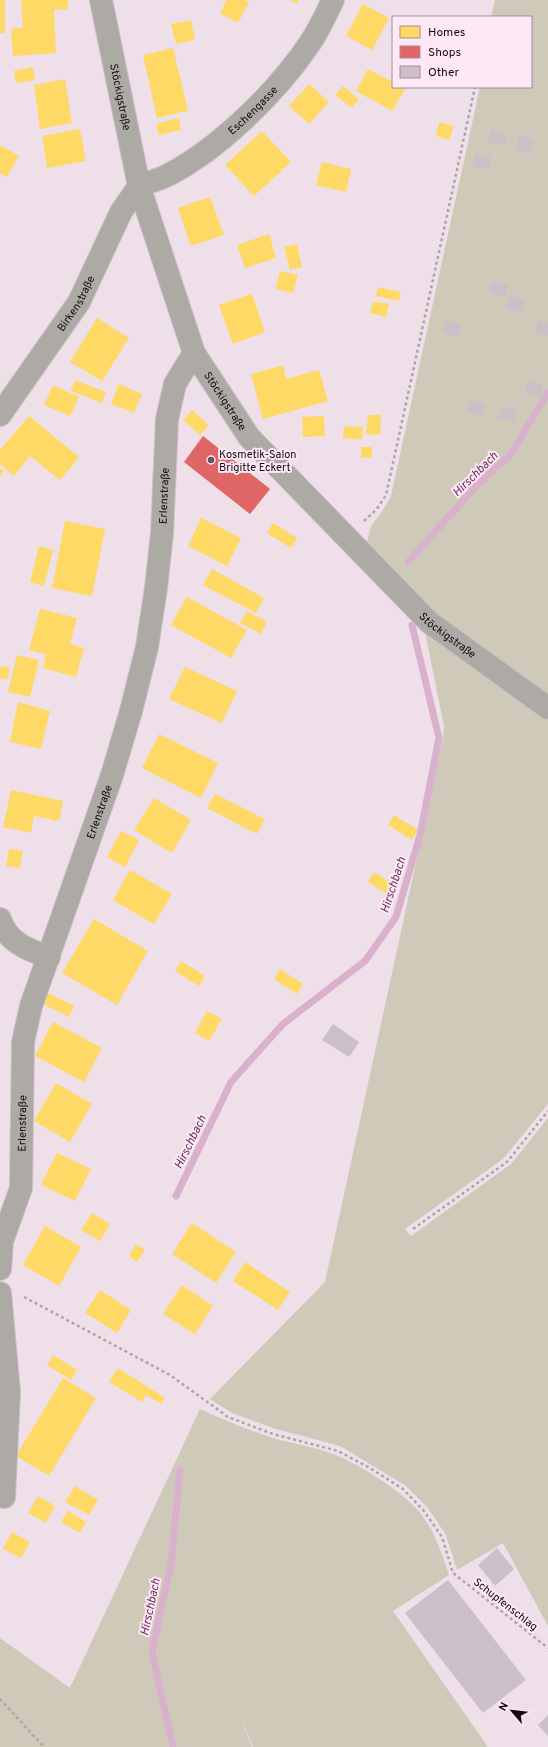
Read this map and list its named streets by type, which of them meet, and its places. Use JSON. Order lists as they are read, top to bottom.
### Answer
{
  "streets": {
    "street": [
      "Stöckigstraße",
      "Eschengasse",
      "Birkenstraße",
      "Erlenstraße"
    ],
    "path": ["Schupfenschlag"]
  },
  "crossings": [
    ["Stöckigstraße", "Eschengasse"],
    ["Stöckigstraße", "Birkenstraße"],
    ["Stöckigstraße", "Erlenstraße"],
    ["Eschengasse", "Birkenstraße"]
  ],
  "water": ["Hirschbach"],
  "places": ["Kosmetik-Salon Brigitte Eckert"],
  "legend": ["Homes", "Shops", "Other"],
  "north": "top left"
}
